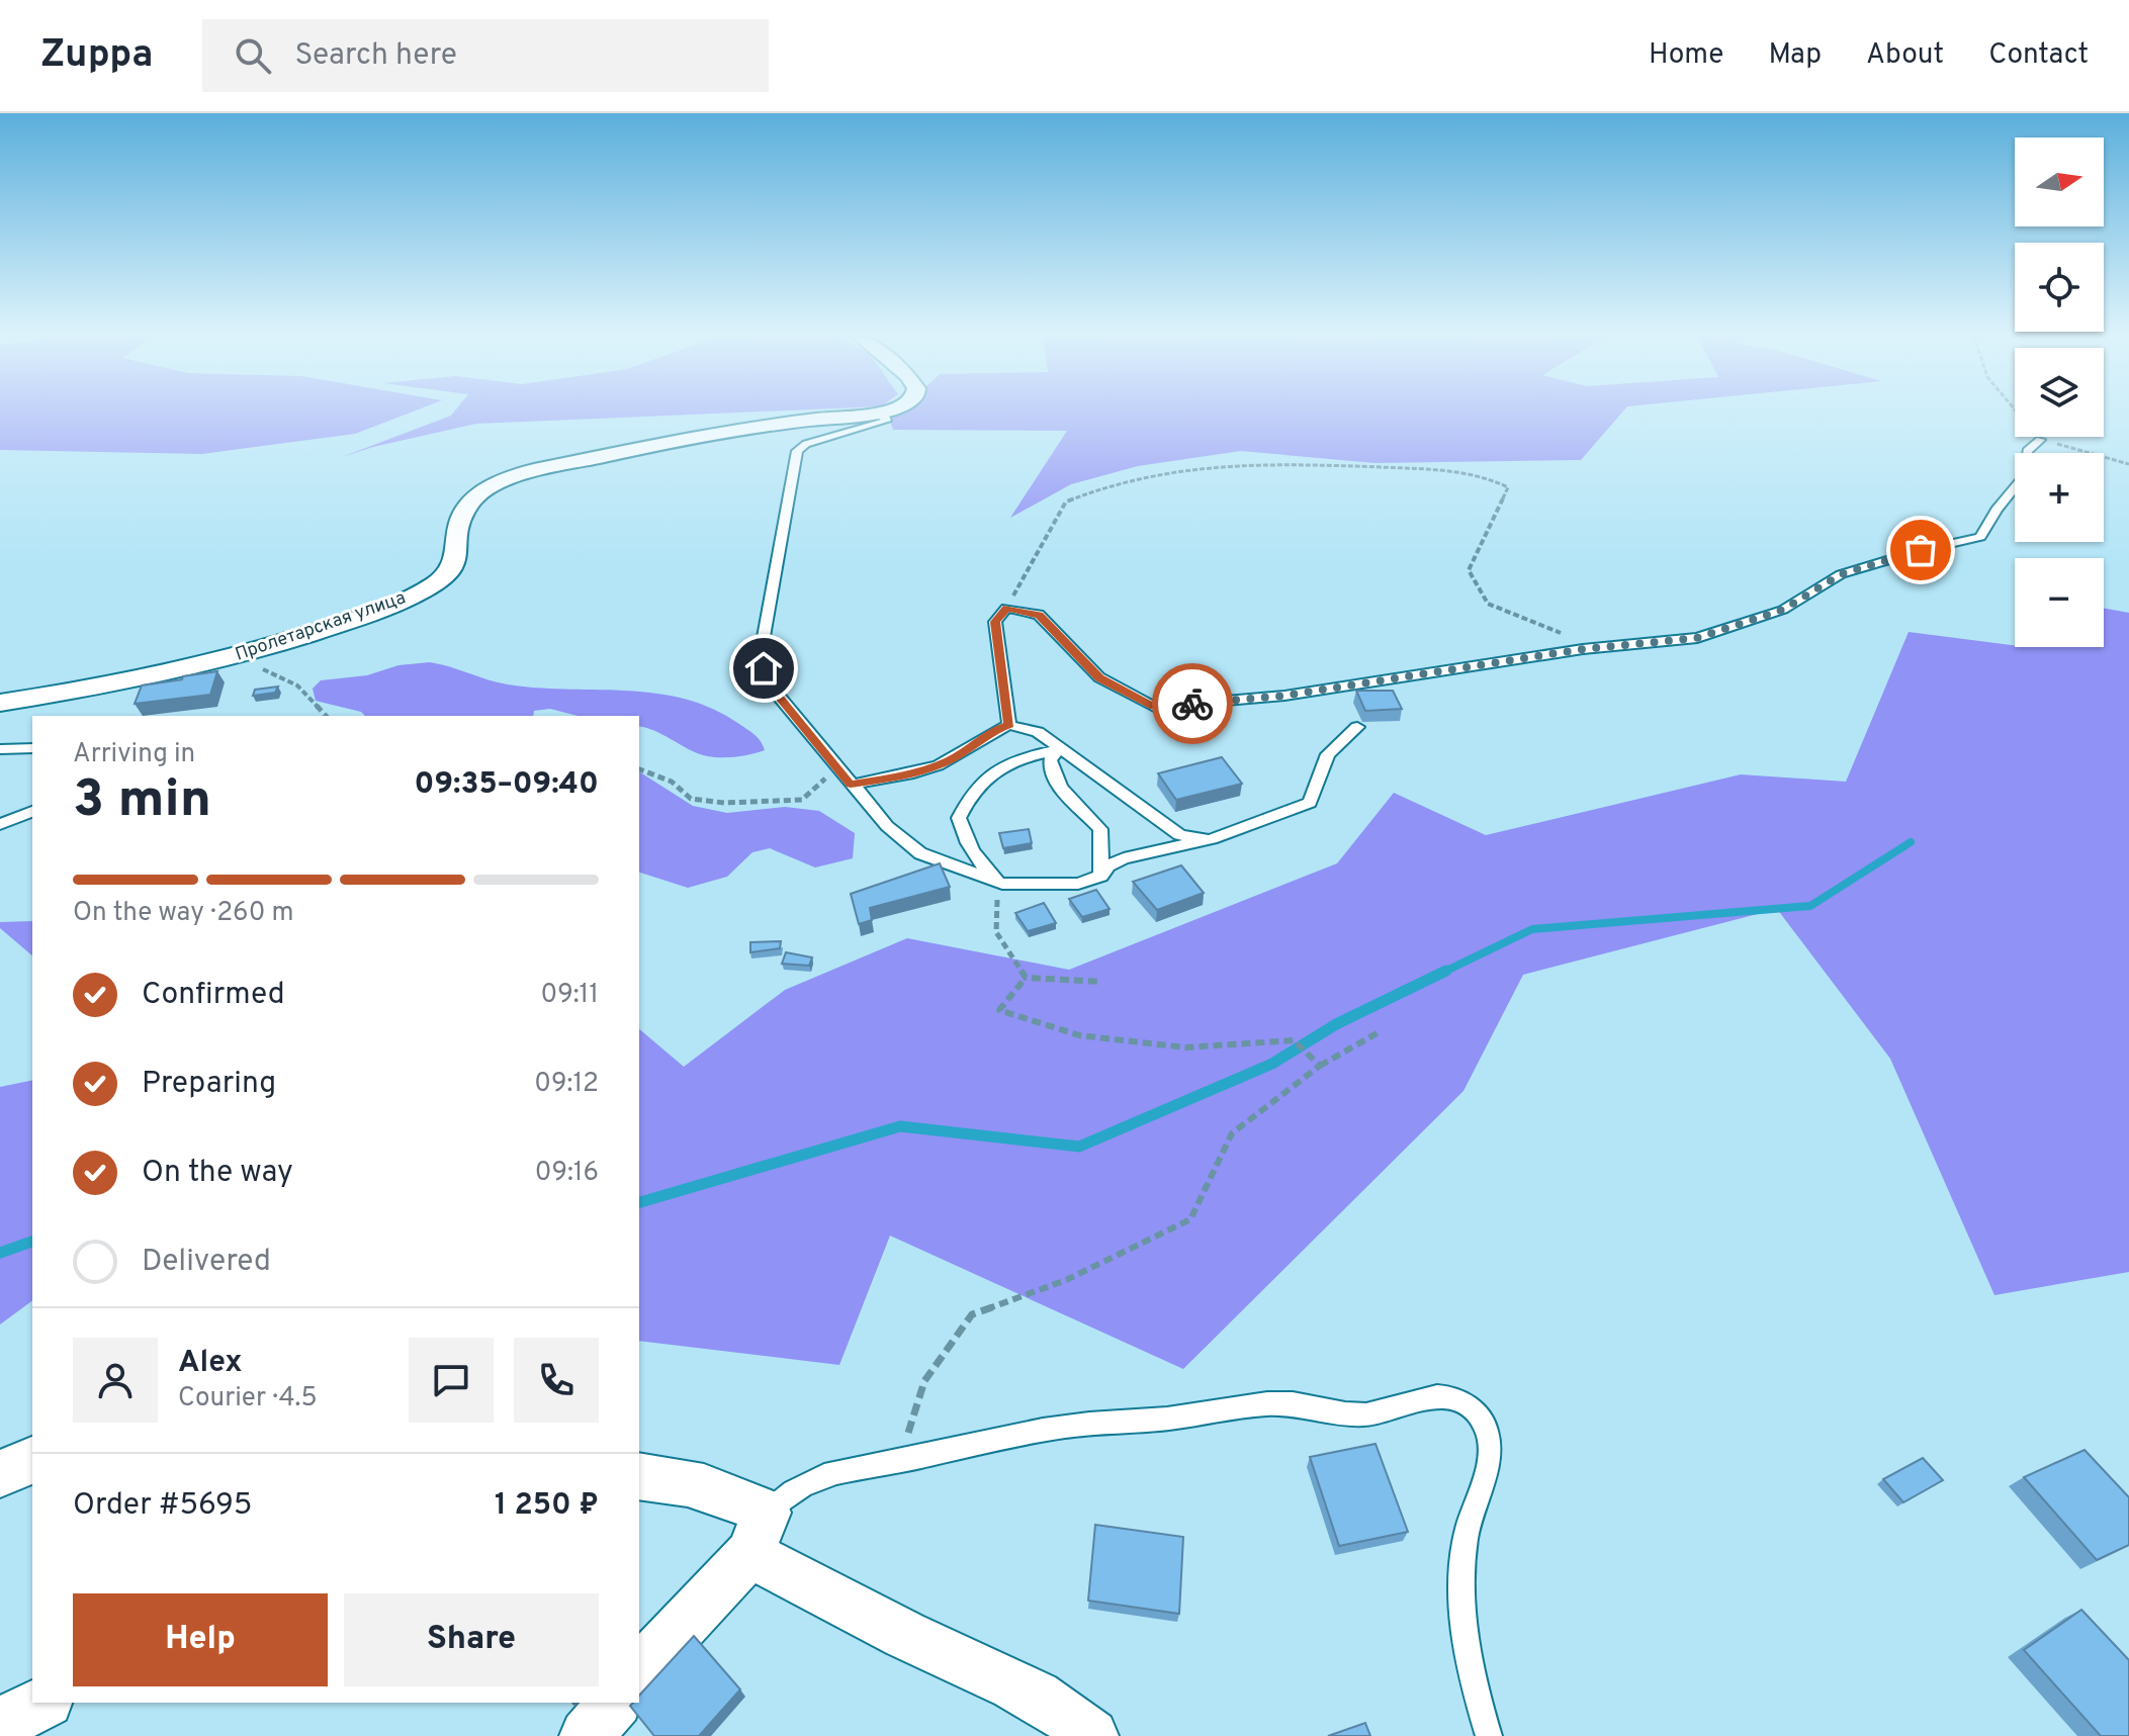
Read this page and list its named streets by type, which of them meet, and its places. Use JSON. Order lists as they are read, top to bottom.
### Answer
{
  "streets": {
    "street": ["Пролетарская улица"]
  },
  "north": "right",
  "page": {
    "header": "Zuppa",
    "search": "Search here",
    "nav": [
      "Home",
      "Map",
      "About",
      "Contact"
    ],
    "map_buttons": ["+", "−"],
    "heading": ["3 min", "Arriving in", "09:35–09:40"],
    "panel": [
      "Alex",
      "Courier · 4.5",
      "Order #5695",
      "1 250 ₽"
    ],
    "bar": "On the way · 260 m",
    "list": [
      ["Confirmed", "09:11"],
      ["Preparing", "09:12"],
      ["On the way", "09:16"],
      "Delivered"
    ],
    "buttons": ["Help", "Share"]
  }
}
